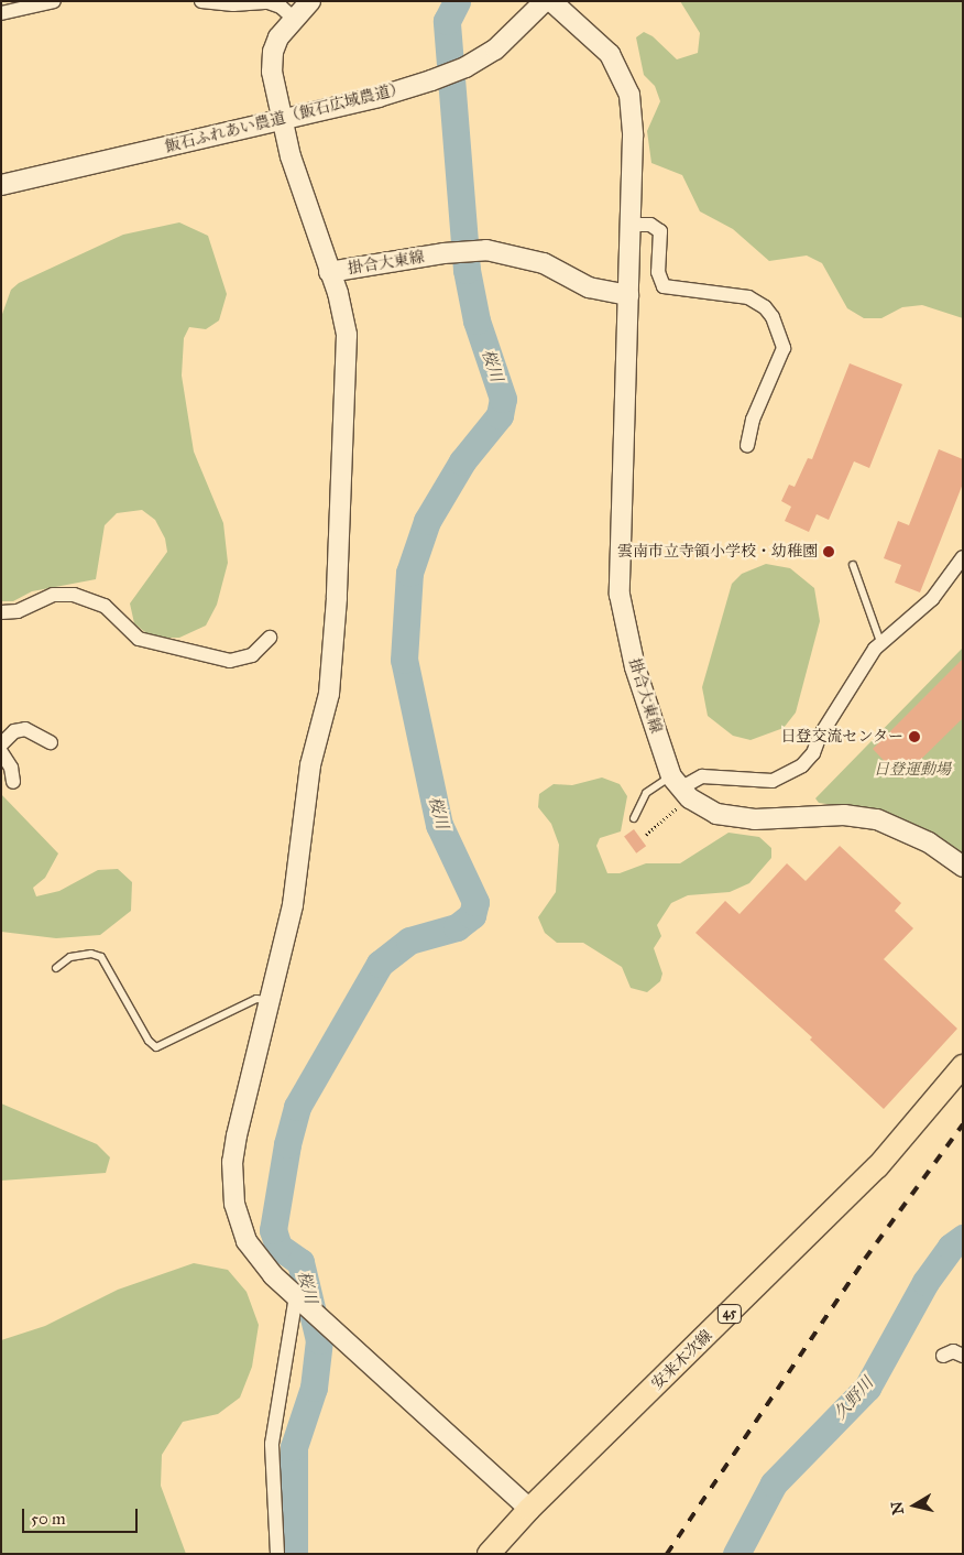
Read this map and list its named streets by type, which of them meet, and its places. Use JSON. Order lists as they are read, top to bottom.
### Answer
{
  "streets": {
    "main road": ["45", "安来木次線"],
    "street": ["飯石ふれあい農道（飯石広域農道）", "掛合大東線"]
  },
  "crossings": [
    ["飯石ふれあい農道（飯石広域農道）", "掛合大東線"]
  ],
  "water": ["桜川", "久野川"],
  "parks": ["日登運動場"],
  "places": ["雲南市立寺領小学校・幼稚園", "日登交流センター"],
  "scale_bar": "50 m",
  "north": "left"
}
